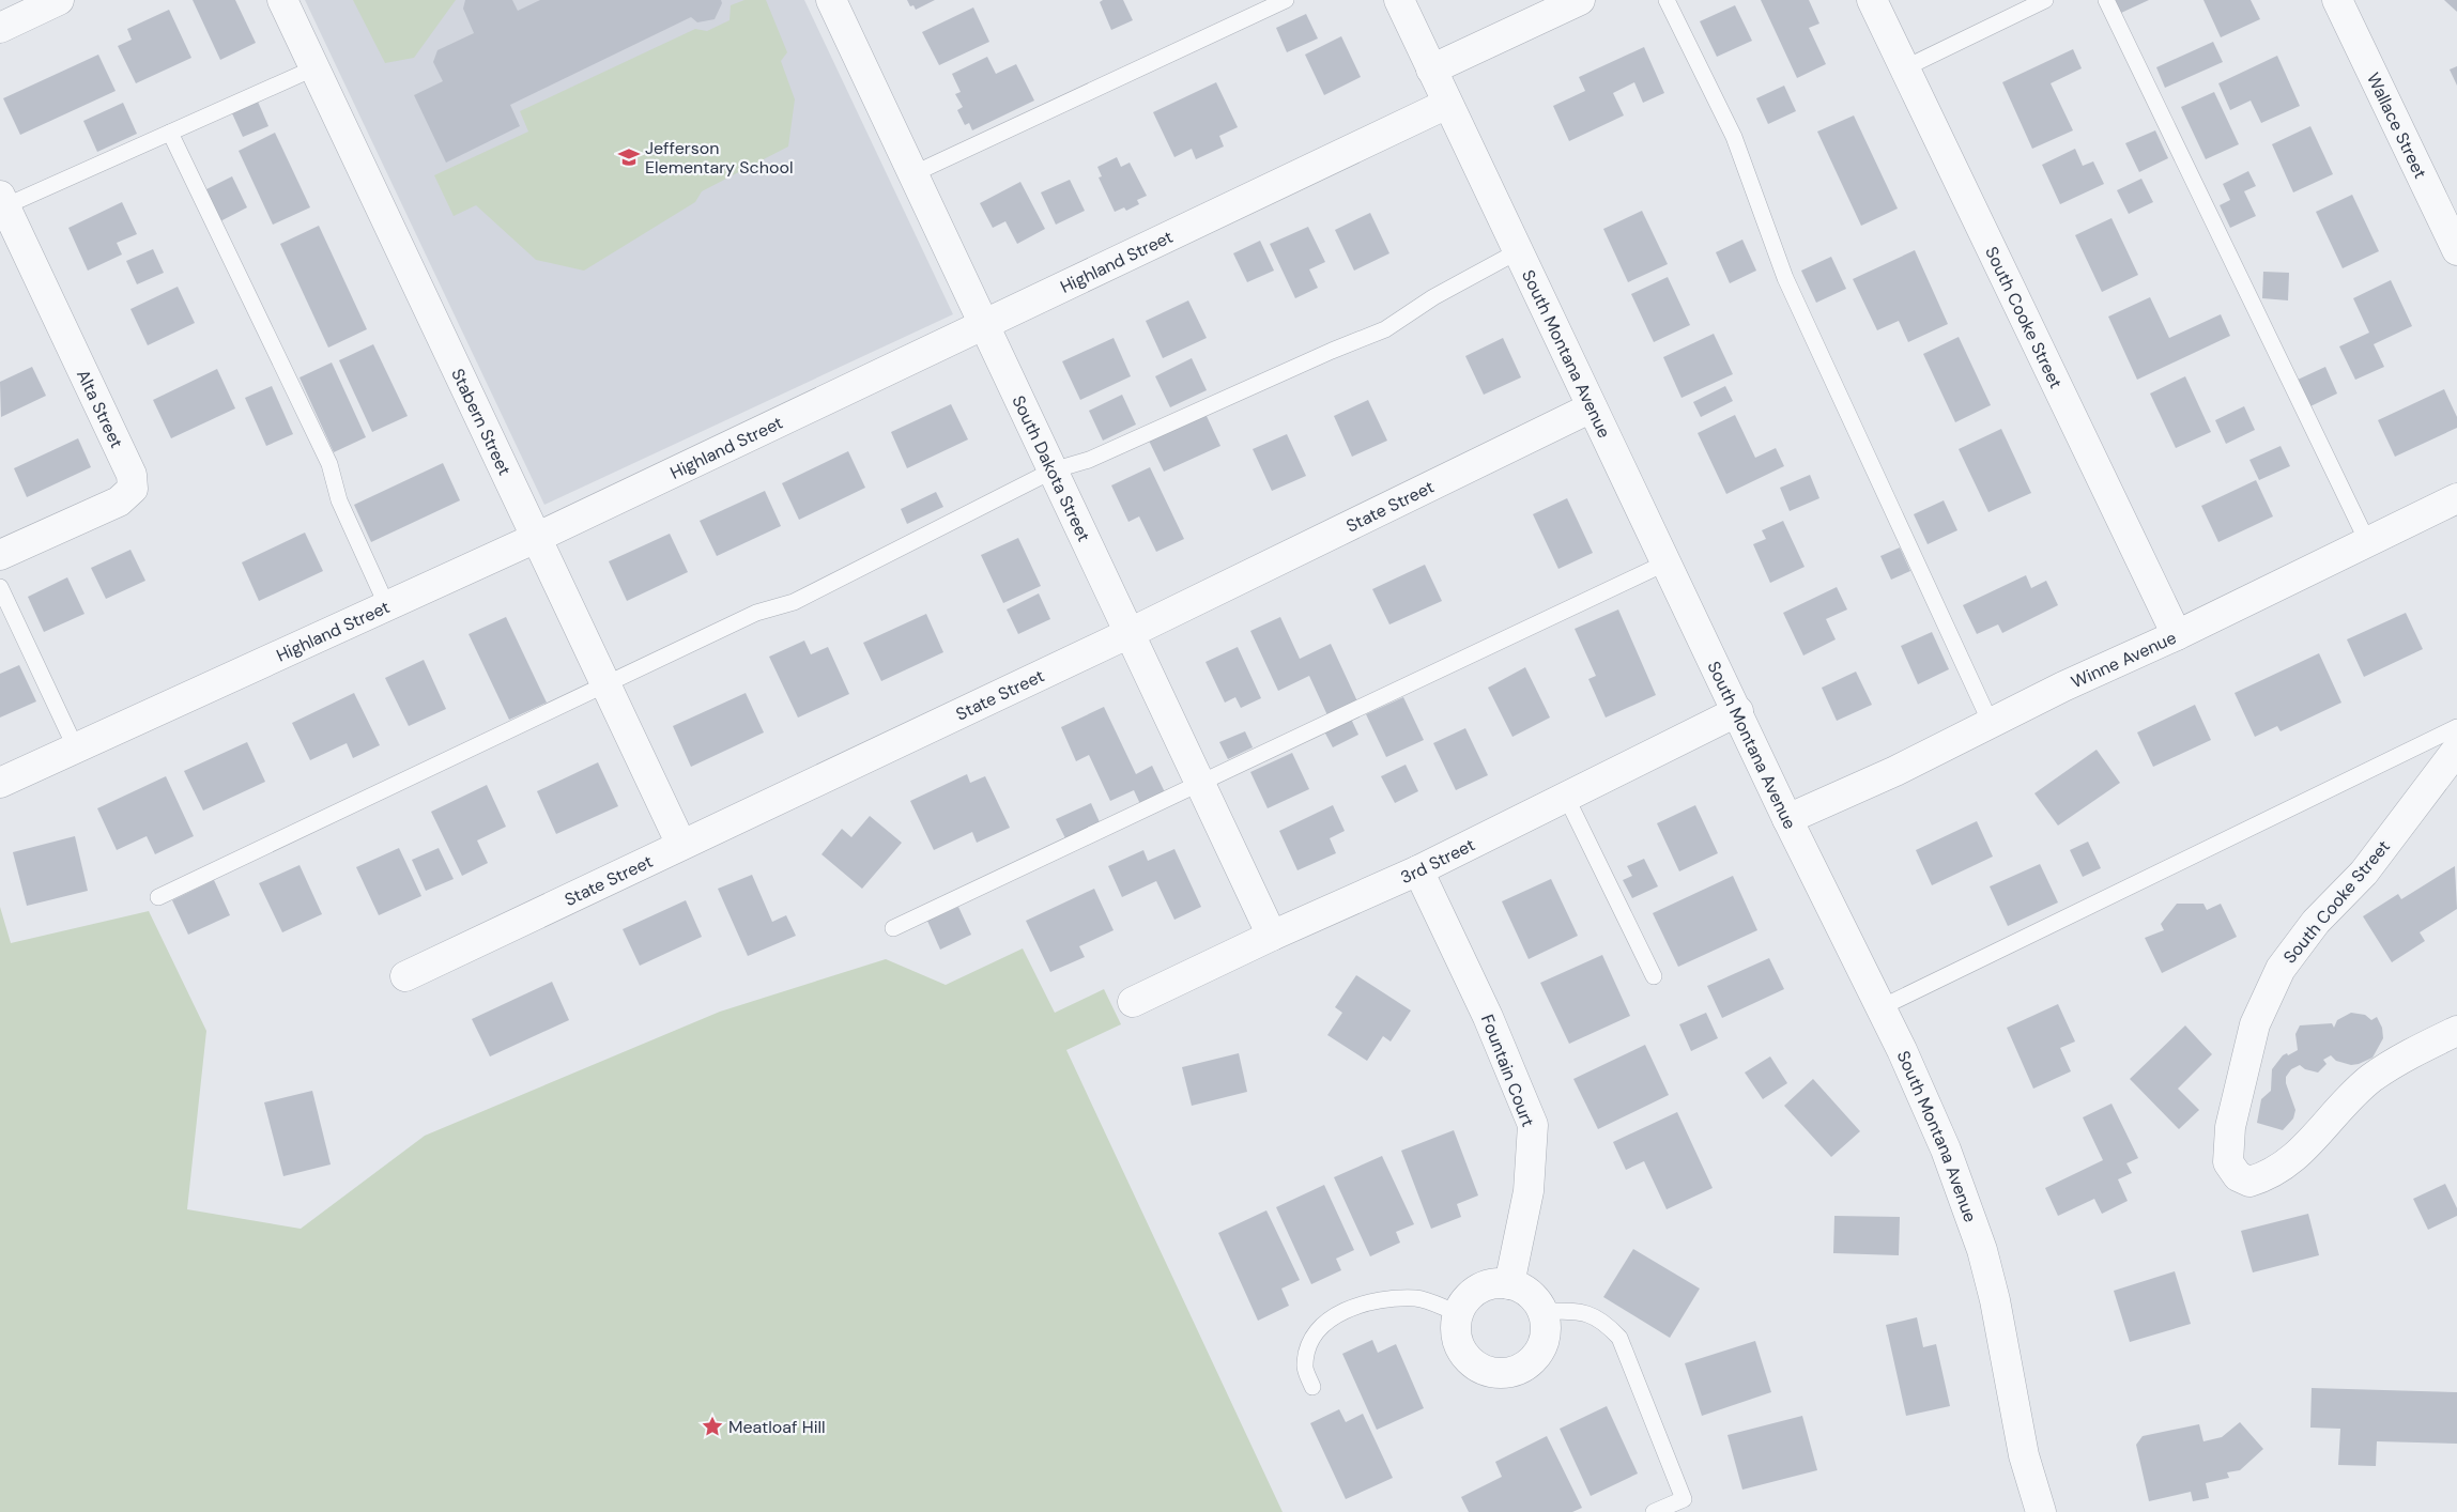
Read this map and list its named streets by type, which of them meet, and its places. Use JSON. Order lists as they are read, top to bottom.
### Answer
{
  "streets": {
    "street": [
      "Wallace Street",
      "Highland Street",
      "South Cooke Street",
      "South Montana Avenue",
      "Alta Street",
      "Stabern Street",
      "South Dakota Street",
      "State Street",
      "Winne Avenue",
      "3rd Street",
      "Fountain Court"
    ]
  },
  "crossings": [
    ["Highland Street", "South Montana Avenue"],
    ["Highland Street", "Stabern Street"],
    ["Highland Street", "South Dakota Street"],
    ["South Cooke Street", "Winne Avenue"],
    ["South Montana Avenue", "State Street"],
    ["South Montana Avenue", "Winne Avenue"],
    ["South Montana Avenue", "3rd Street"],
    ["Stabern Street", "State Street"],
    ["South Dakota Street", "State Street"],
    ["South Dakota Street", "3rd Street"],
    ["3rd Street", "Fountain Court"]
  ],
  "places": {
    "school or university": ["Jefferson Elementary School"],
    "place": ["Meatloaf Hill"]
  }
}
